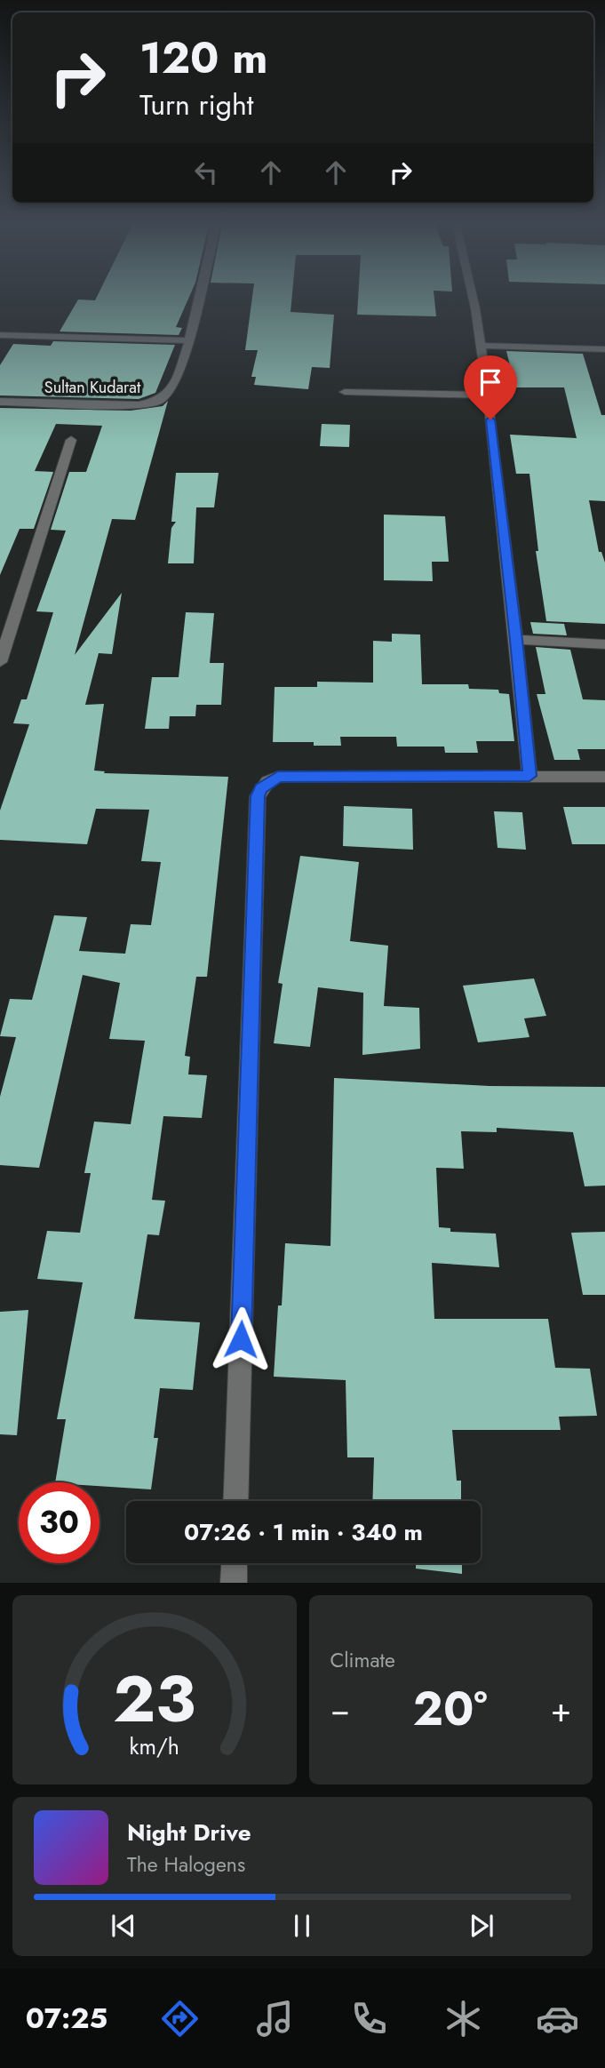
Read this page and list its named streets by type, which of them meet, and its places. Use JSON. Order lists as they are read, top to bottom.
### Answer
{
  "streets": {
    "street": ["Sultan Kudarat"]
  },
  "page": {
    "turn": ["120 m", "Turn right"],
    "limit": "30",
    "trip": "07:26 · 1 min · 340 m",
    "tile": "Climate",
    "heat": ["−", "20°", "+"],
    "song": ["Night Drive", "The Halogens"],
    "tabs": "07:25",
    "gauge": ["23", "km/h"]
  }
}
